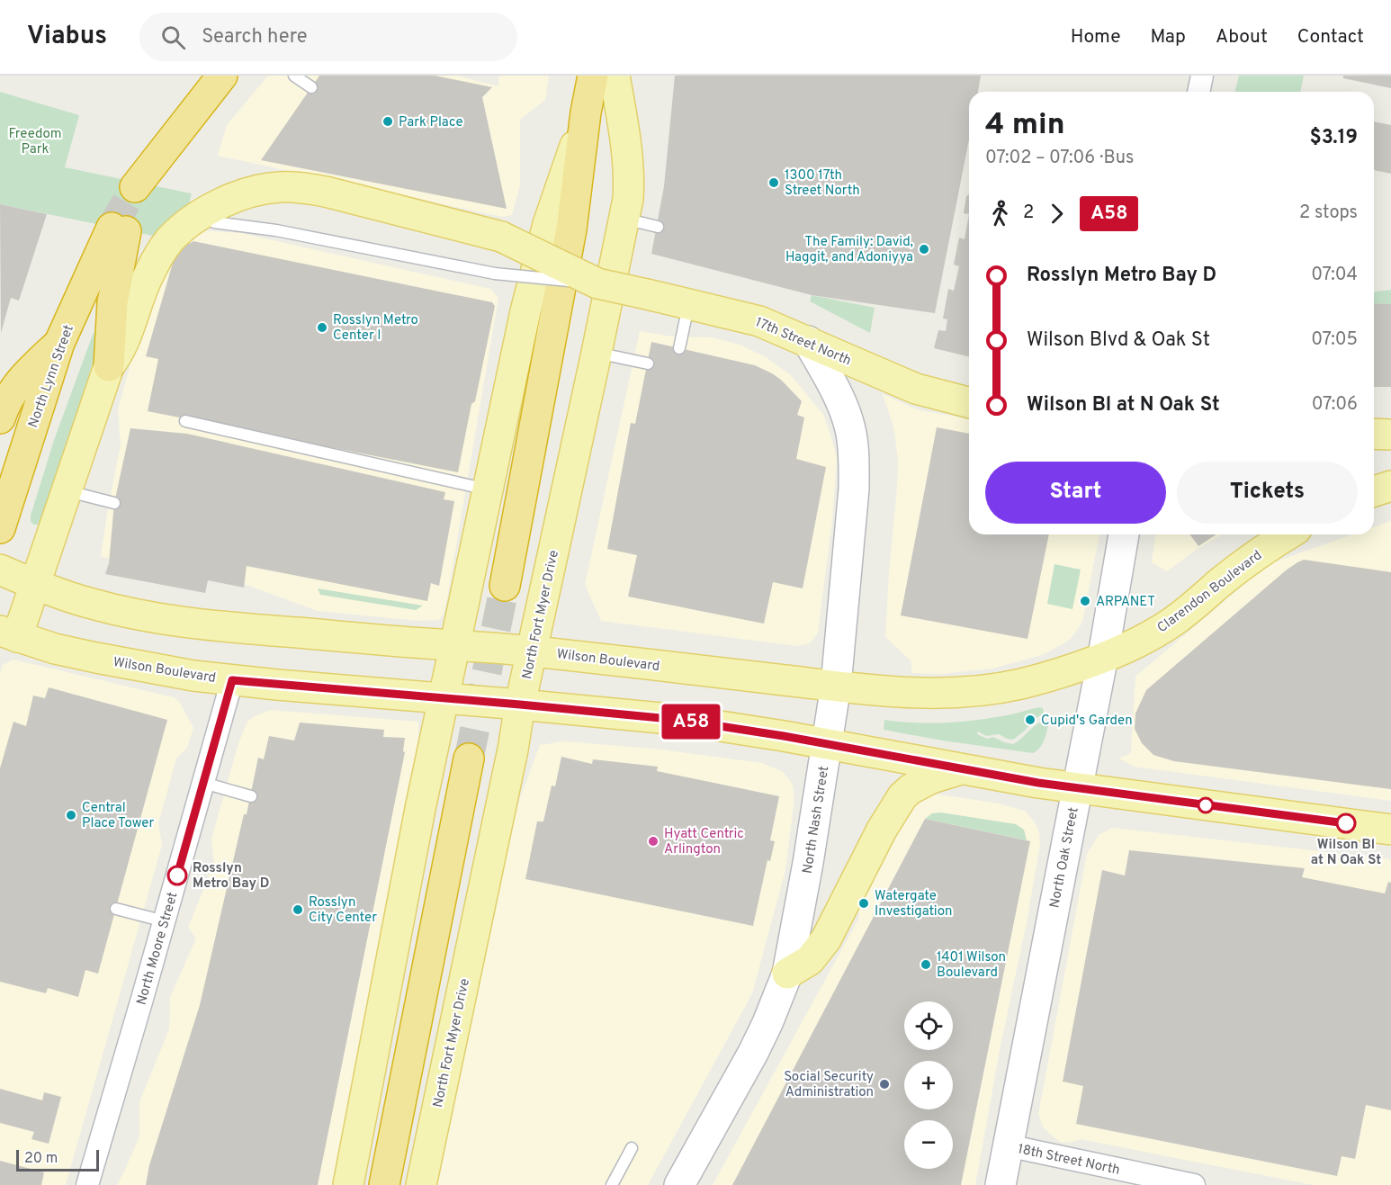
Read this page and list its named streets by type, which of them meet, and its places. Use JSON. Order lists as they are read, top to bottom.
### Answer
{
  "streets": {
    "highway": ["North Lynn Street"],
    "main road": [
      "17th Street North",
      "Clarendon Boulevard",
      "North Fort Myer Drive",
      "Wilson Boulevard"
    ],
    "street": [
      "North Nash Street",
      "North Oak Street",
      "North Moore Street",
      "18th Street North"
    ]
  },
  "crossings": [
    ["17th Street North", "North Lynn Street"],
    ["17th Street North", "Wilson Boulevard"],
    ["17th Street North", "North Nash Street"],
    ["Clarendon Boulevard", "Wilson Boulevard"],
    ["Clarendon Boulevard", "North Nash Street"],
    ["Clarendon Boulevard", "North Oak Street"],
    ["North Fort Myer Drive", "Wilson Boulevard"],
    ["Wilson Boulevard", "North Nash Street"],
    ["Wilson Boulevard", "North Oak Street"],
    ["Wilson Boulevard", "North Moore Street"],
    ["North Oak Street", "18th Street North"]
  ],
  "parks": ["Freedom Park"],
  "places": [
    "Park Place",
    "1300 17th Street North",
    "The Family: David, Haggit, and Adoniyya",
    "Rosslyn Metro Center I",
    "ARPANET",
    "Cupid's Garden",
    "Central Place Tower",
    "Wilson Bl at N Oak St",
    "Hyatt Centric Arlington",
    "Rosslyn Metro Bay D",
    "Watergate Investigation",
    "Rosslyn City Center",
    "1401 Wilson Boulevard",
    "Social Security Administration"
  ],
  "lines": ["bus line A58"],
  "scale_bar": "20 m",
  "page": {
    "header": "Viabus",
    "search": "Search here",
    "nav": [
      "Home",
      "Map",
      "About",
      "Contact"
    ],
    "on_map": "A58",
    "heading": ["4 min", "07:02 – 07:06 · Bus", "$3.19"],
    "legs": ["2", "A58", "2 stops"],
    "list": [
      {
        "name": "Rosslyn Metro Bay D",
        "value": "07:04"
      },
      {
        "name": "Wilson Blvd & Oak St",
        "value": "07:05"
      },
      {
        "name": "Wilson Bl at N Oak St",
        "value": "07:06"
      }
    ],
    "buttons": ["Start", "Tickets"],
    "map_buttons": ["+", "−"],
    "scale": "20 m"
  }
}
